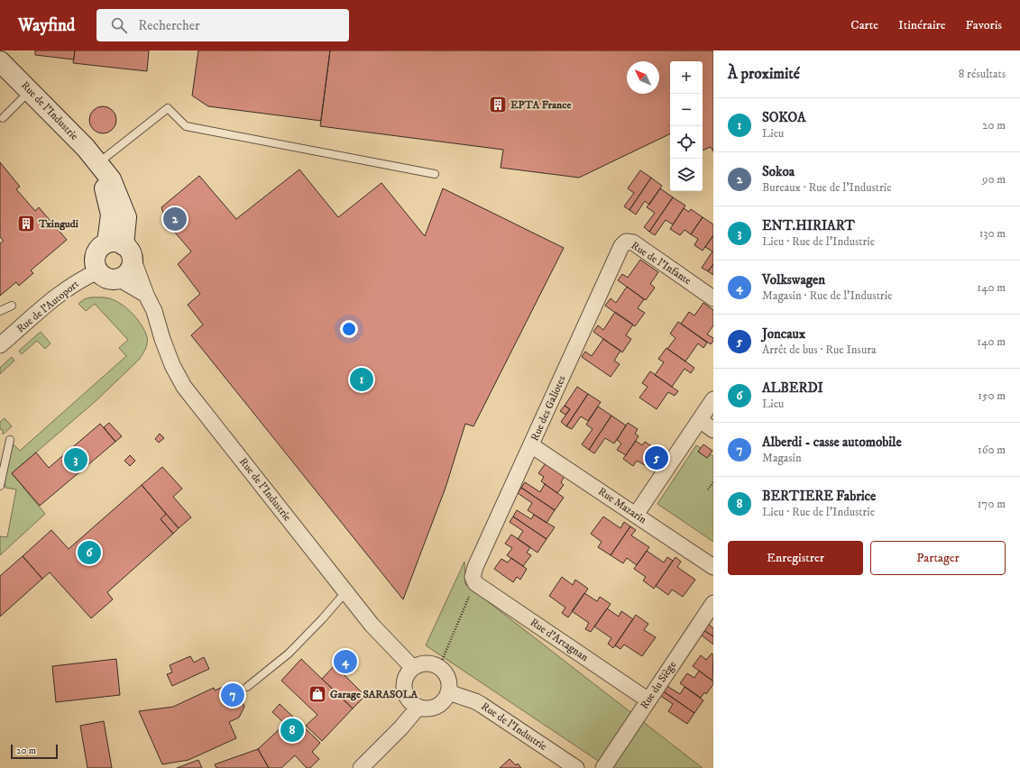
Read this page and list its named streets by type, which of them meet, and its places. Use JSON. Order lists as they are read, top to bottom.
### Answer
{
  "streets": {
    "street": [
      "Rue de l'Industrie",
      "Rue de l'Infante",
      "Rue de l'Autoport",
      "Rue des Galiotes",
      "Rue Mazarin",
      "Rue d'Artagnan",
      "Rue du Siège"
    ]
  },
  "crossings": [
    ["Rue de l'Industrie", "Rue de l'Autoport"],
    ["Rue de l'Infante", "Rue des Galiotes"],
    ["Rue des Galiotes", "Rue Mazarin"],
    ["Rue des Galiotes", "Rue d'Artagnan"],
    ["Rue d'Artagnan", "Rue du Siège"]
  ],
  "places": {
    "building": ["EPTA France", "Txingudi"],
    "shop": ["Garage SARASOLA"]
  },
  "scale_bar": "20 m",
  "north": "top left",
  "page": {
    "header": "Wayfind",
    "search": "Rechercher",
    "nav": ["Carte", "Itinéraire", "Favoris"],
    "heading": ["À proximité", "8 résultats"],
    "map_buttons": ["+", "−"],
    "list": [
      {
        "mark": "1",
        "name": "SOKOA",
        "note": "Lieu",
        "value": "20 m"
      },
      {
        "mark": "2",
        "name": "Sokoa",
        "note": "Bureaux · Rue de l'Industrie",
        "value": "90 m"
      },
      {
        "mark": "3",
        "name": "ENT.HIRIART",
        "note": "Lieu · Rue de l'Industrie",
        "value": "130 m"
      },
      {
        "mark": "4",
        "name": "Volkswagen",
        "note": "Magasin · Rue de l'Industrie",
        "value": "140 m"
      },
      {
        "mark": "5",
        "name": "Joncaux",
        "note": "Arrêt de bus · Rue Insura",
        "value": "140 m"
      },
      {
        "mark": "6",
        "name": "ALBERDI",
        "note": "Lieu",
        "value": "150 m"
      },
      {
        "mark": "7",
        "name": "Alberdi - casse automobile",
        "note": "Magasin",
        "value": "160 m"
      },
      {
        "mark": "8",
        "name": "BERTIERE Fabrice",
        "note": "Lieu · Rue de l'Industrie",
        "value": "170 m"
      }
    ],
    "pins": [
      "2",
      "1",
      "5",
      "3",
      "6",
      "4",
      "7",
      "8"
    ],
    "buttons": ["Enregistrer", "Partager"],
    "scale": "20 m"
  }
}
